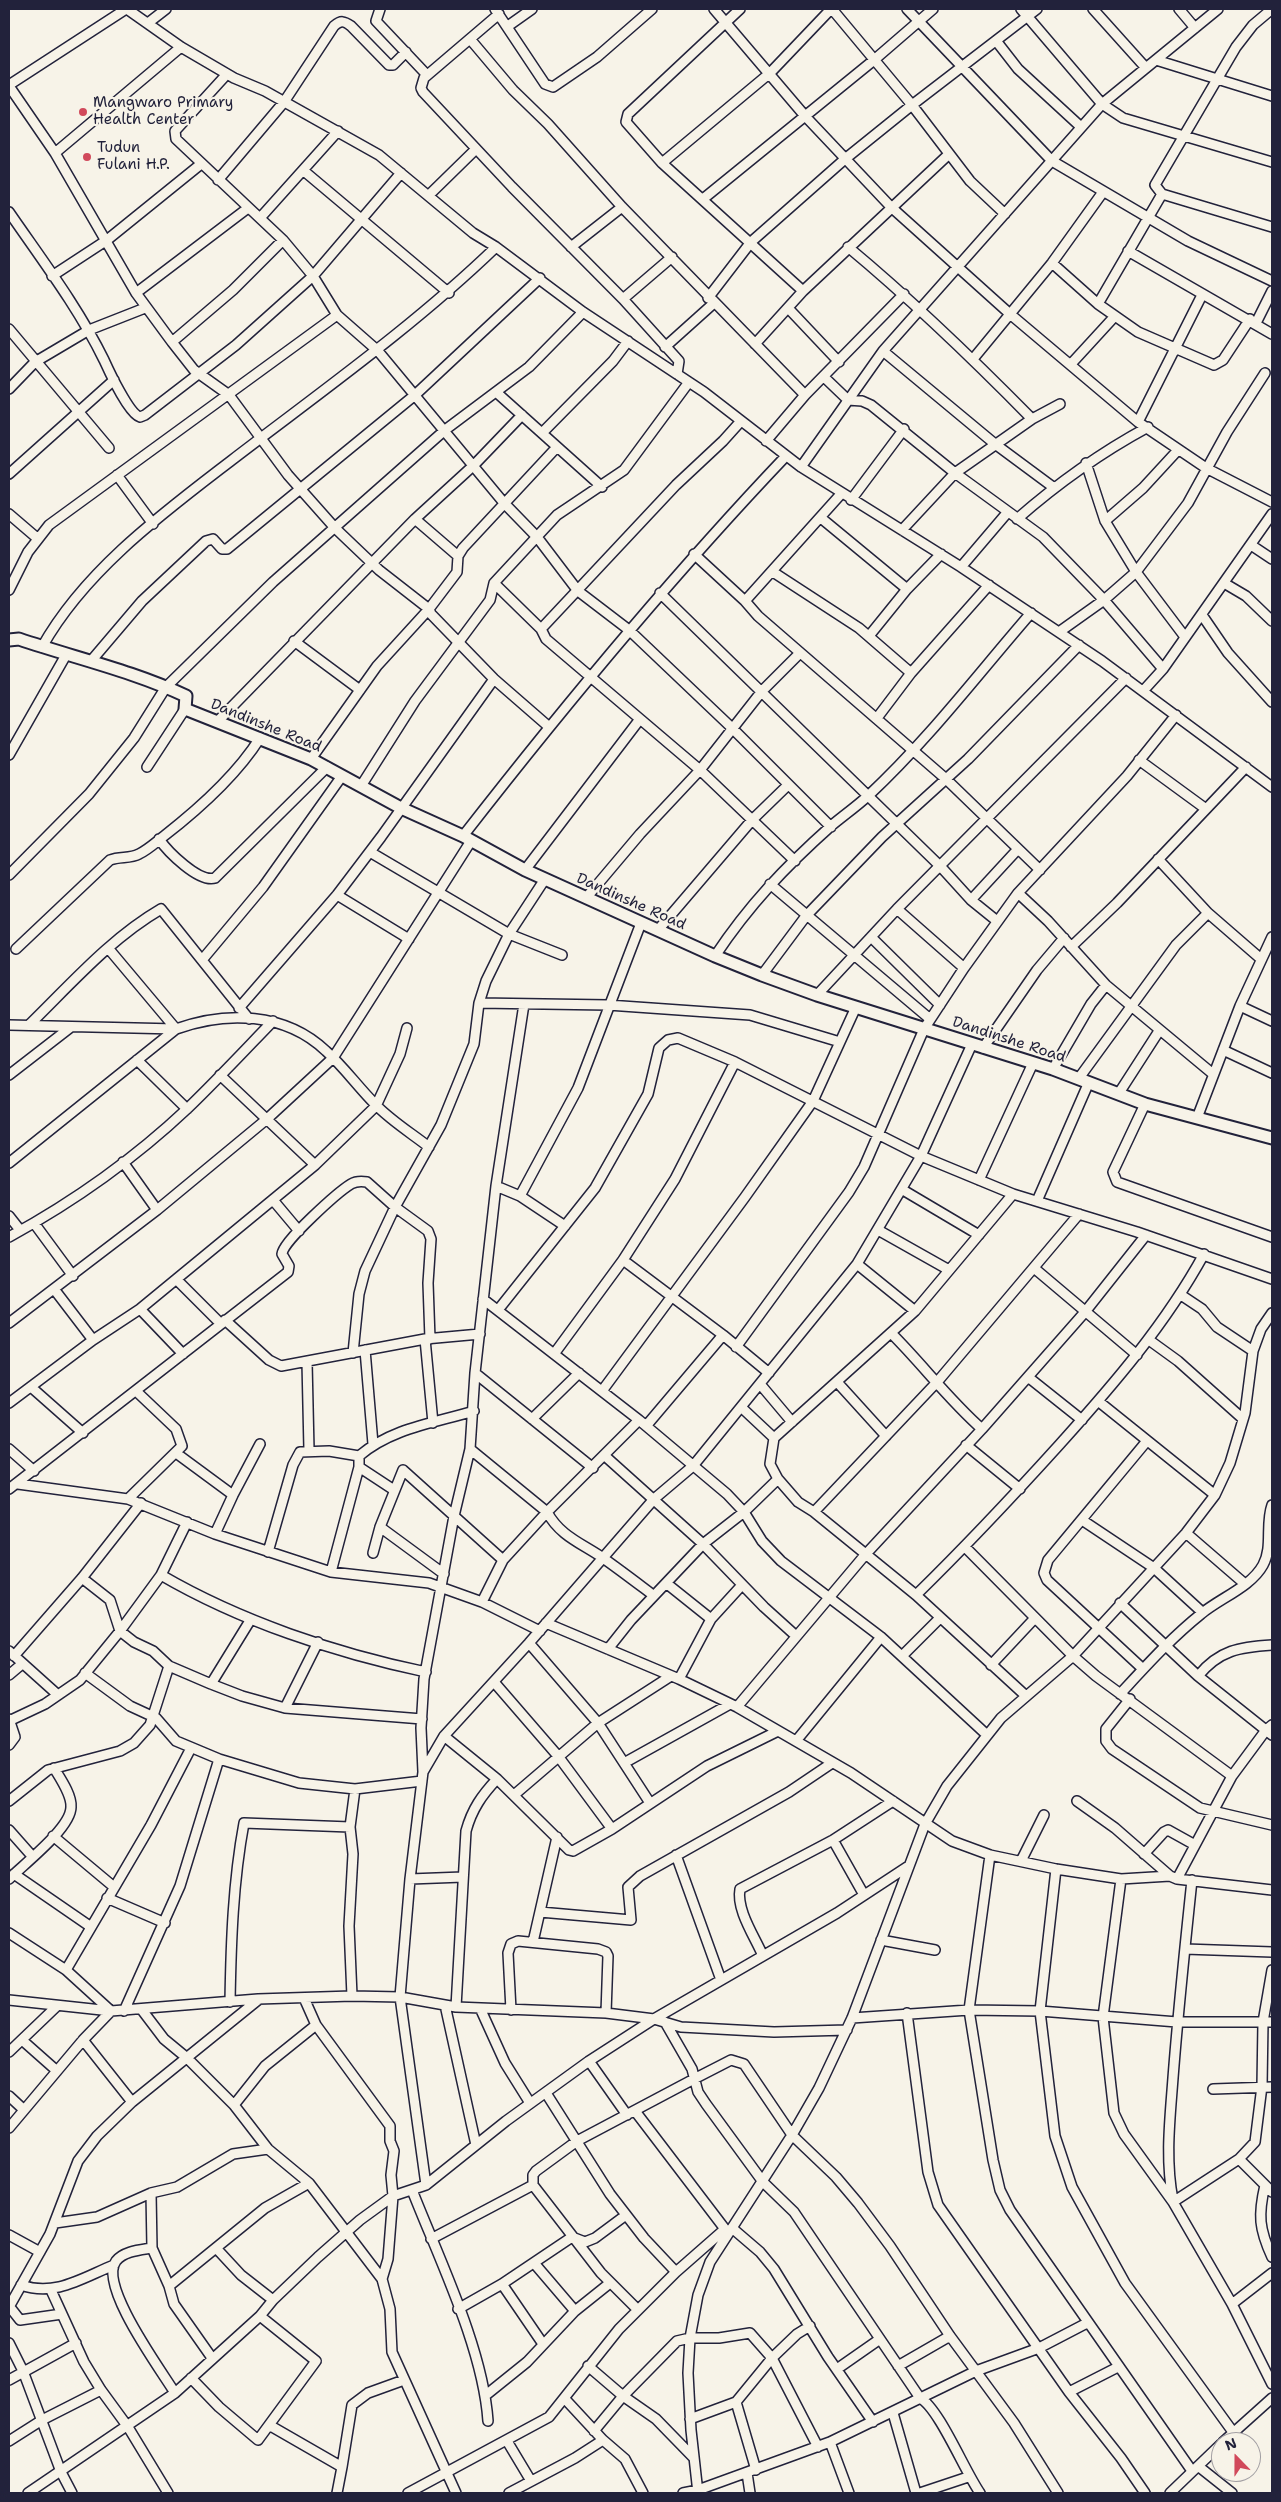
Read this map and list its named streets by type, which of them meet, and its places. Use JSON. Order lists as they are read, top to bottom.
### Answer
{
  "streets": {
    "street": ["Dandinshe Road"]
  },
  "places": ["Mangwaro Primary Health Center", "Tudun Fulani H.P."],
  "north": "top"
}
